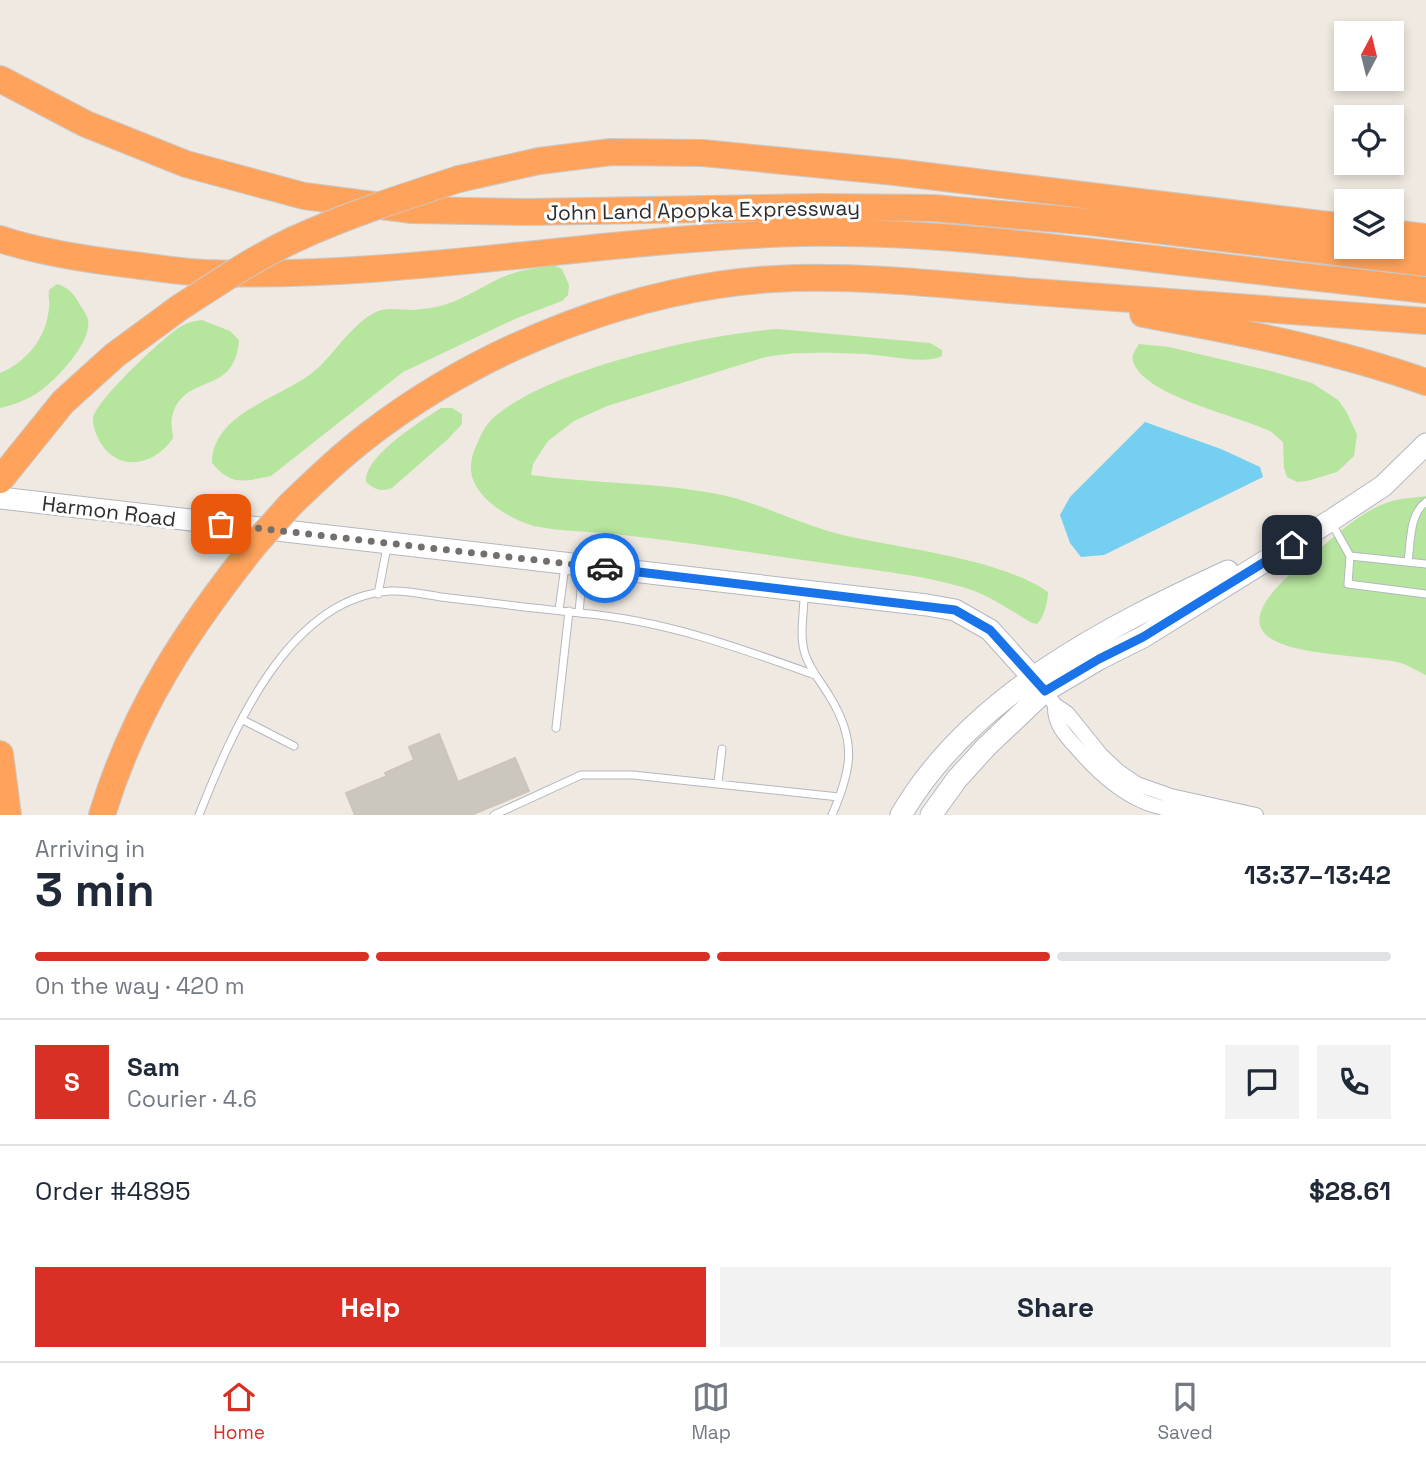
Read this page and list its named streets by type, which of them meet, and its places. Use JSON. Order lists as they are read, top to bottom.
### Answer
{
  "streets": {
    "highway": ["John Land Apopka Expressway"],
    "street": ["Harmon Road"]
  },
  "north": "top",
  "page": {
    "heading": ["3 min", "Arriving in", "13:37–13:42"],
    "panel": [
      "Sam",
      "Courier · 4.6",
      "Order #4895",
      "$28.61"
    ],
    "bar": "On the way · 420 m",
    "round": "S",
    "buttons": ["Help", "Share"],
    "tabs": ["Home", "Map", "Saved"]
  }
}
